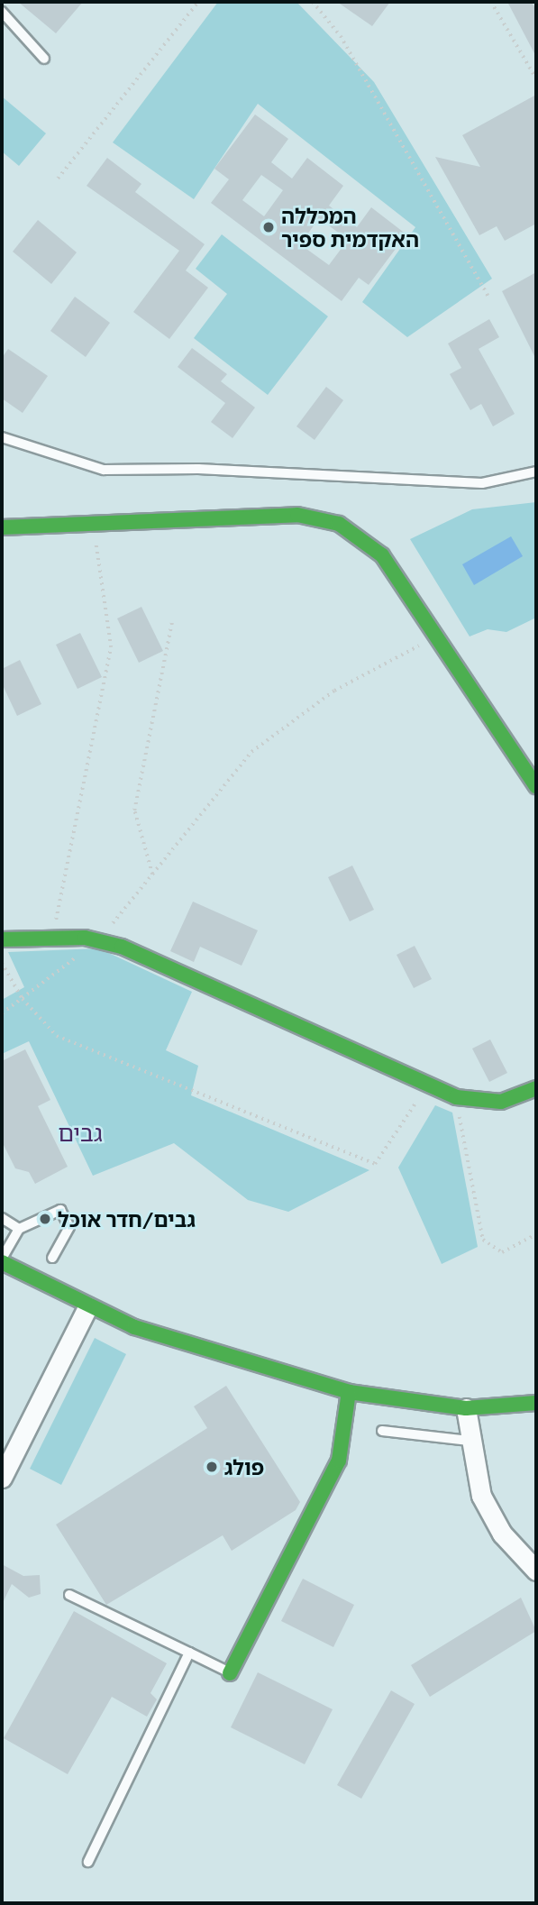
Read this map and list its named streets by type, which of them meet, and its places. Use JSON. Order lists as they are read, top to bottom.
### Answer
{
  "districts": ["גבים"],
  "places": ["המכללה האקדמית ספיר", "גבים/חדר אוכל", "פולג"]
}
